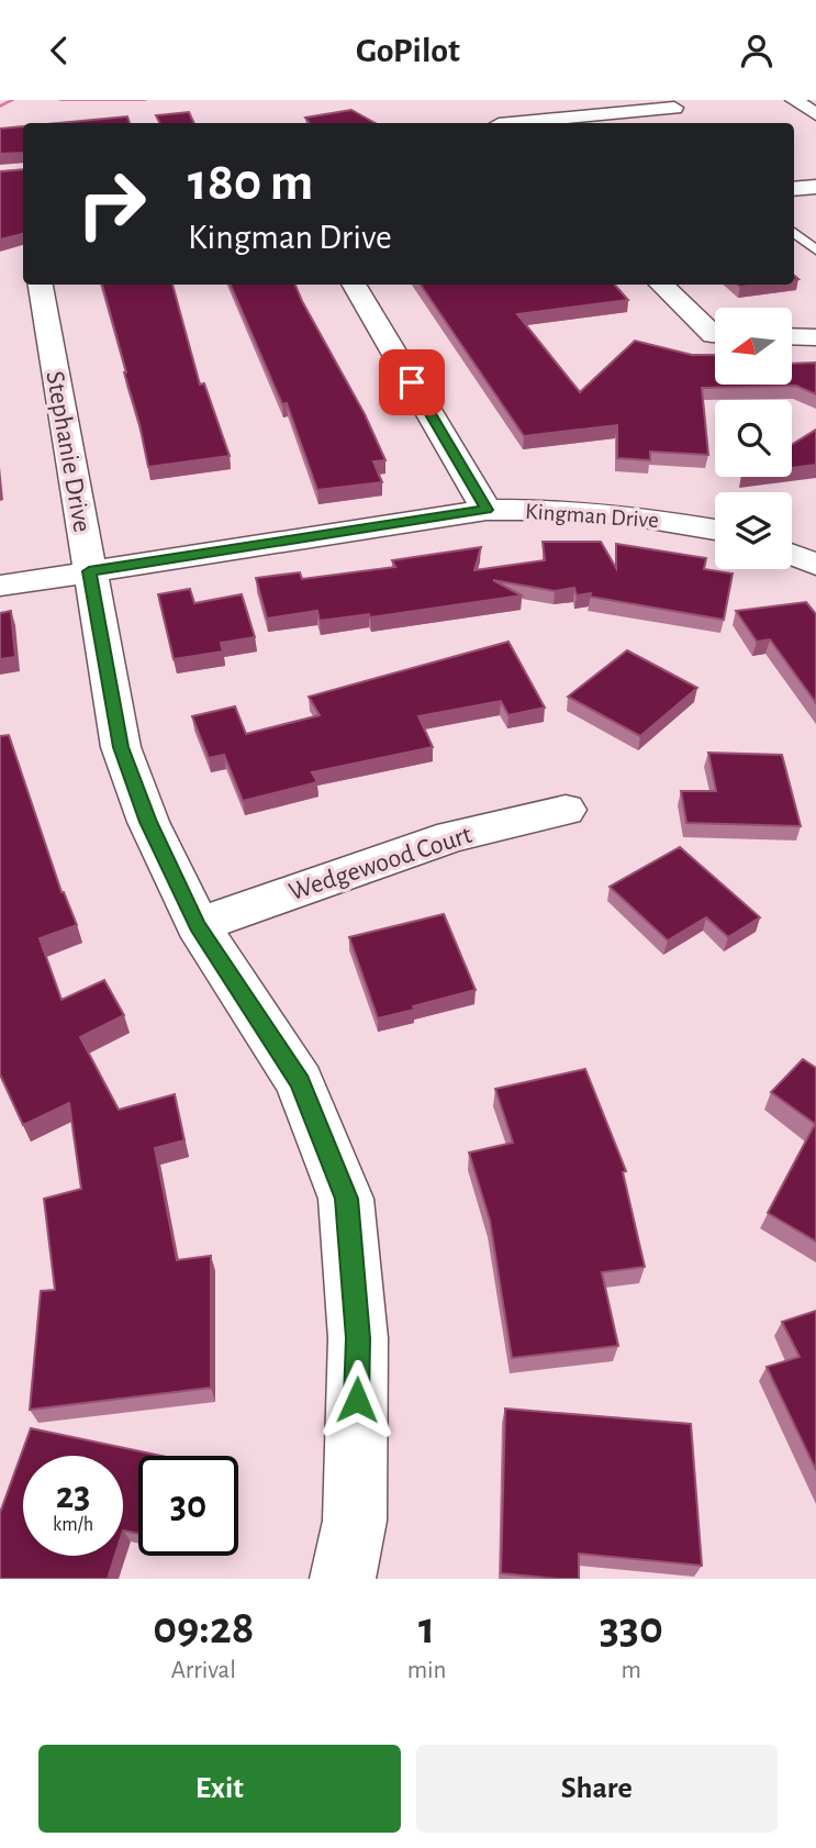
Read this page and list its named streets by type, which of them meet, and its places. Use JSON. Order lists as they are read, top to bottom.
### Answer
{
  "streets": {
    "street": ["Stephanie Drive", "Kingman Drive", "Wedgewood Court"]
  },
  "crossings": [
    ["Stephanie Drive", "Kingman Drive"],
    ["Stephanie Drive", "Wedgewood Court"]
  ],
  "north": "left",
  "page": {
    "header": "GoPilot",
    "turn": ["180 m", "Kingman Drive"],
    "speed": "23 km/h",
    "limit": "30",
    "eta": [
      "09:28",
      "Arrival",
      "1",
      "min",
      "330",
      "m"
    ],
    "buttons": ["Exit", "Share"]
  }
}
